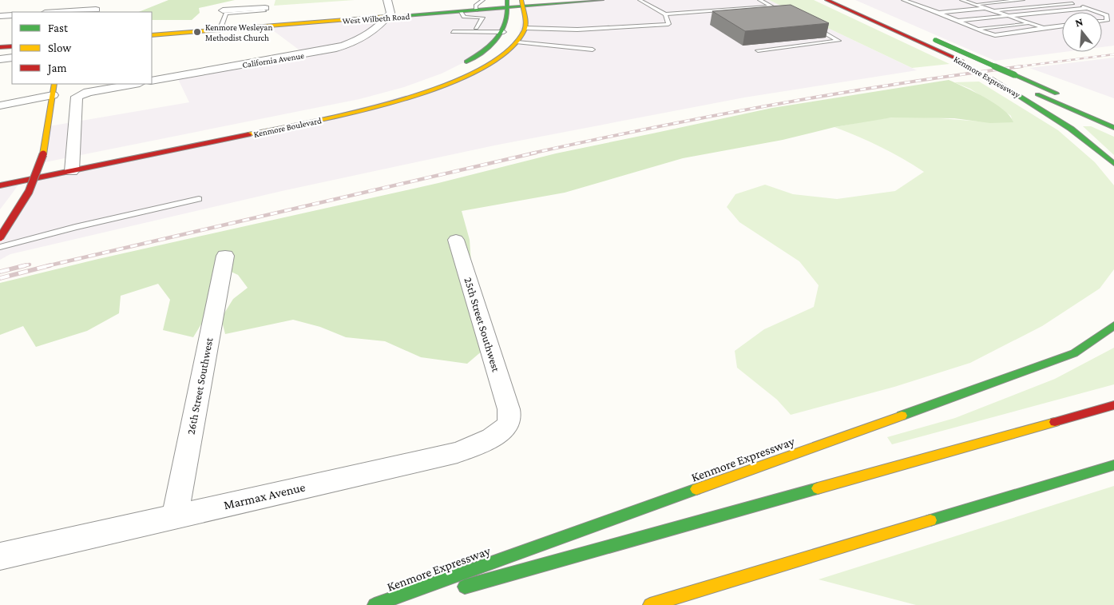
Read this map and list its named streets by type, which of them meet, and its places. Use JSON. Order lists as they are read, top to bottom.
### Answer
{
  "streets": {
    "main road": ["West Wilbeth Road", "Kenmore Expressway", "Kenmore Boulevard"],
    "street": [
      "California Avenue",
      "25th Street Southwest",
      "26th Street Southwest",
      "Marmax Avenue"
    ]
  },
  "crossings": [
    ["West Wilbeth Road", "California Avenue"],
    ["25th Street Southwest", "Marmax Avenue"],
    ["26th Street Southwest", "Marmax Avenue"]
  ],
  "places": ["Kenmore Wesleyan Methodist Church"],
  "legend": ["Fast", "Slow", "Jam"],
  "north": "top"
}
